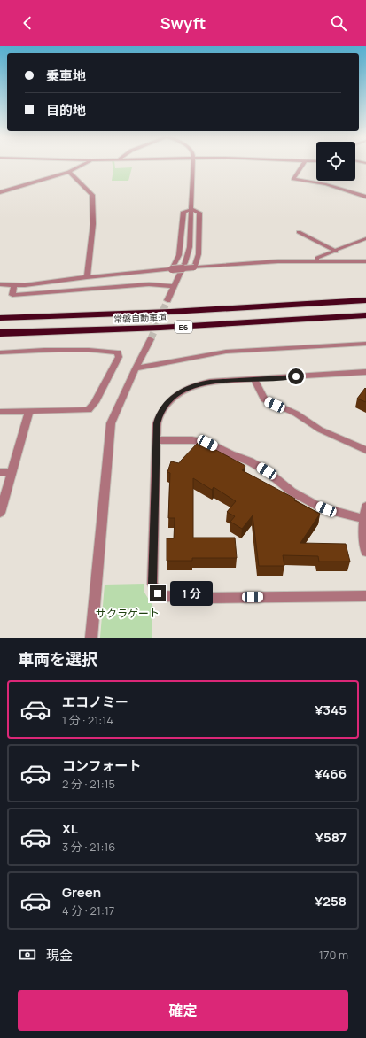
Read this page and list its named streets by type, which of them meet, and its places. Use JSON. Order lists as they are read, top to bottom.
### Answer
{
  "streets": {
    "highway": ["常磐自動車道", "E6"]
  },
  "parks": ["サクラゲート"],
  "page": {
    "header": "Swyft",
    "banner": ["乗車地", "目的地"],
    "bubble": "1 分",
    "heading": "車両を選択",
    "list": [
      {
        "name": "エコノミー",
        "note": "1 分 · 21:14",
        "value": "¥345"
      },
      {
        "name": "コンフォート",
        "note": "2 分 · 21:15",
        "value": "¥466"
      },
      {
        "name": "XL",
        "note": "3 分 · 21:16",
        "value": "¥587"
      },
      {
        "name": "Green",
        "note": "4 分 · 21:17",
        "value": "¥258"
      }
    ],
    "pay": ["現金", "170 m"],
    "buttons": "確定"
  }
}
